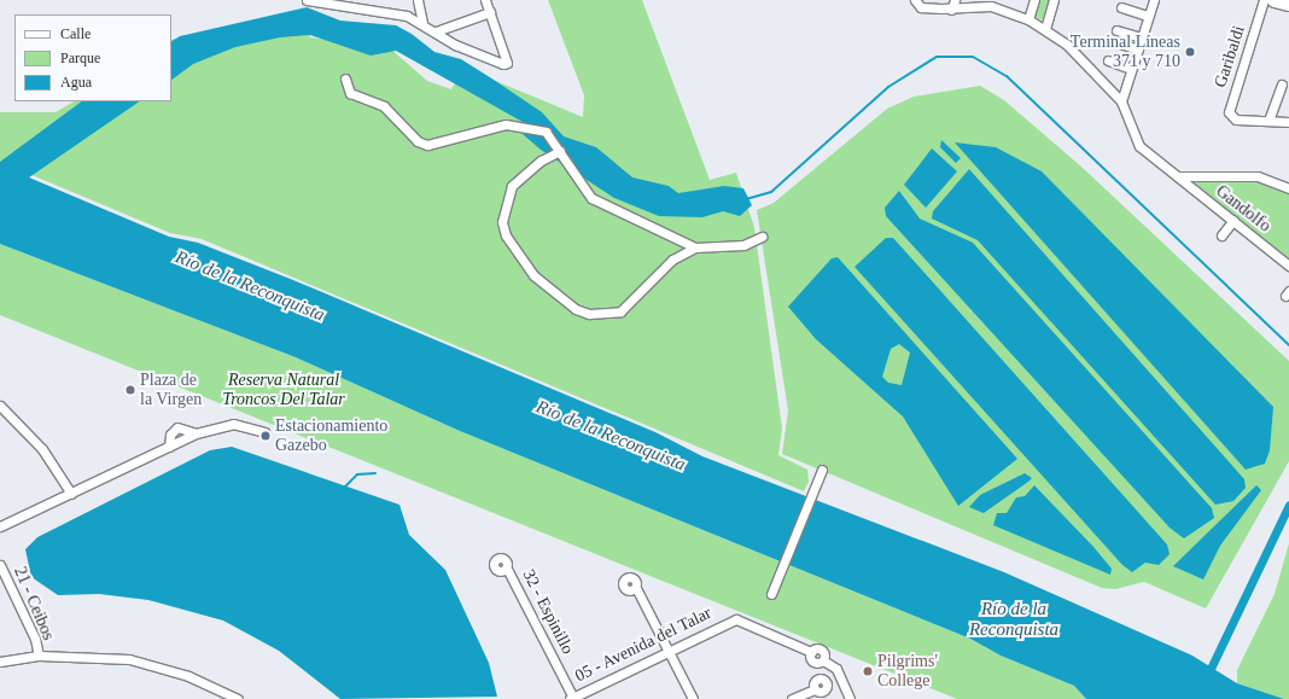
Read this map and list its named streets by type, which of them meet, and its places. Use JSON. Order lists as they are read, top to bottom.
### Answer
{
  "streets": {
    "street": [
      "Garibaldi",
      "Gandolfo",
      "21 - Ceibos",
      "32 - Espinillo",
      "05 - Avenida del Talar"
    ]
  },
  "crossings": [
    ["32 - Espinillo", "05 - Avenida del Talar"]
  ],
  "water": ["Río de la Reconquista"],
  "parks": ["Reserva Natural Troncos Del Talar"],
  "places": [
    "Terminal Líneas 371 y 710",
    "Plaza de la Virgen",
    "Estacionamiento Gazebo",
    "Pilgrims' College"
  ],
  "legend": ["Calle", "Parque", "Agua"]
}
